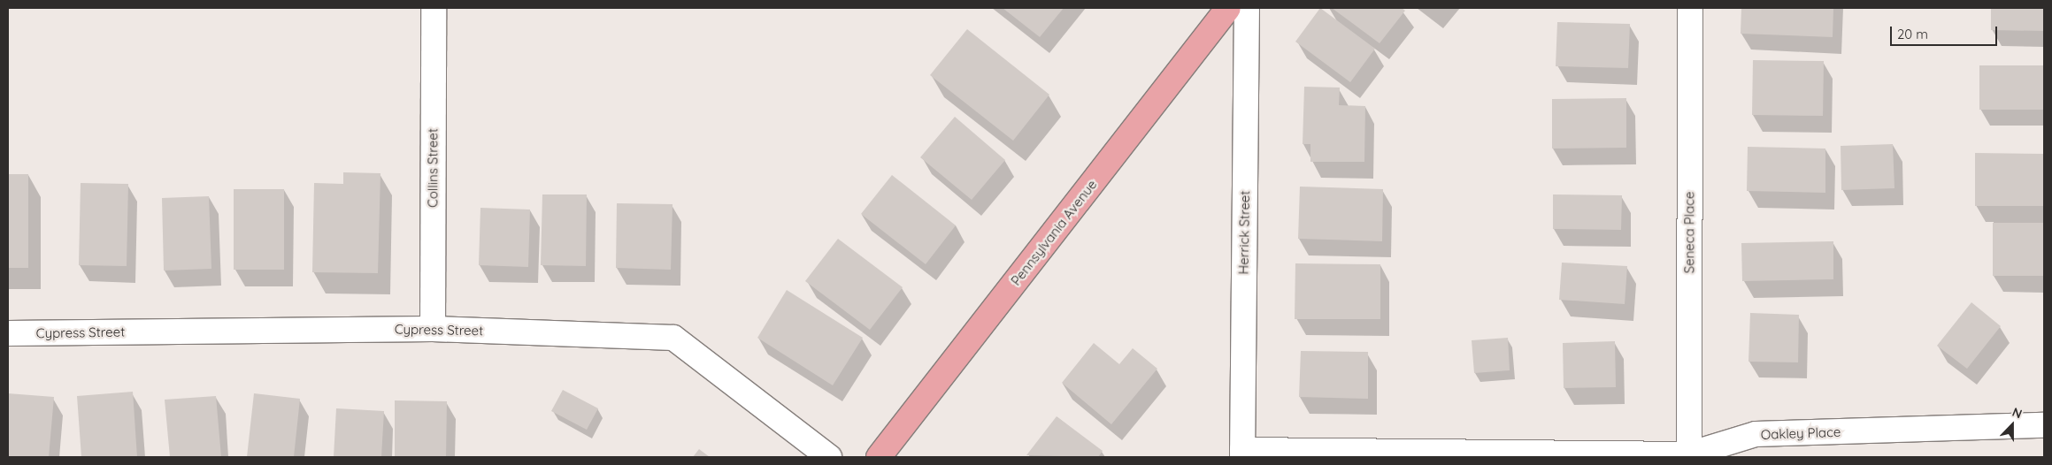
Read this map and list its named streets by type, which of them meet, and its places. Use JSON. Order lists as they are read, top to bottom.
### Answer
{
  "streets": {
    "main road": ["Pennsylvania Avenue"],
    "street": [
      "Collins Street",
      "Herrick Street",
      "Seneca Place",
      "Cypress Street",
      "Oakley Place"
    ]
  },
  "crossings": [
    ["Collins Street", "Cypress Street"],
    ["Herrick Street", "Oakley Place"],
    ["Seneca Place", "Oakley Place"]
  ],
  "scale_bar": "20 m",
  "north": "top"
}
